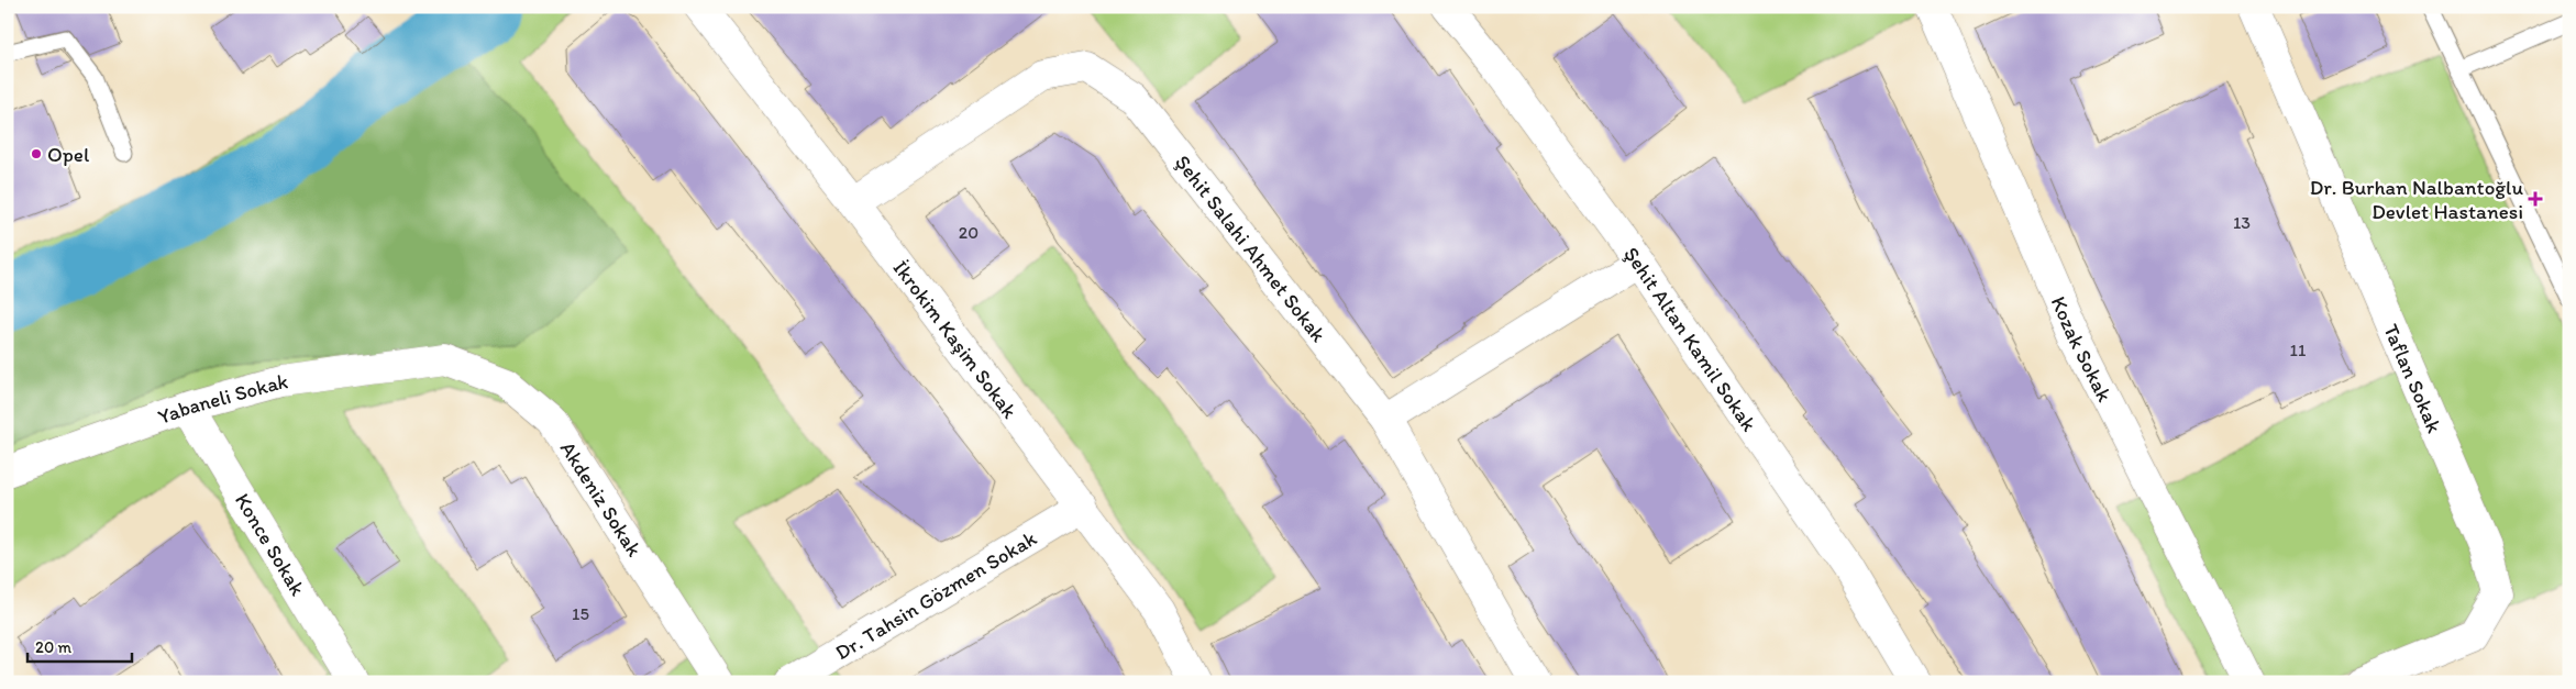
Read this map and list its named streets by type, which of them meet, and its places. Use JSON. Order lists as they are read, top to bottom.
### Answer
{
  "streets": {
    "street": [
      "Şehit Salahi Ahmet Sokak",
      "İkrokim Kaşim Sokak",
      "Şehit Altan Kamil Sokak",
      "Kozak Sokak",
      "Taflan Sokak",
      "Yabaneli Sokak",
      "Akdeniz Sokak",
      "Konce Sokak",
      "Dr. Tahsin Gözmen Sokak"
    ]
  },
  "crossings": [
    ["Şehit Salahi Ahmet Sokak", "İkrokim Kaşim Sokak"],
    ["İkrokim Kaşim Sokak", "Dr. Tahsin Gözmen Sokak"],
    ["Yabaneli Sokak", "Akdeniz Sokak"],
    ["Yabaneli Sokak", "Konce Sokak"]
  ],
  "places": {
    "other": ["Opel"],
    "health": ["Dr. Burhan Nalbantoğlu Devlet Hastanesi"]
  },
  "house_numbers": [
    "13",
    "20",
    "11",
    "15"
  ],
  "scale_bar": "20 m"
}
